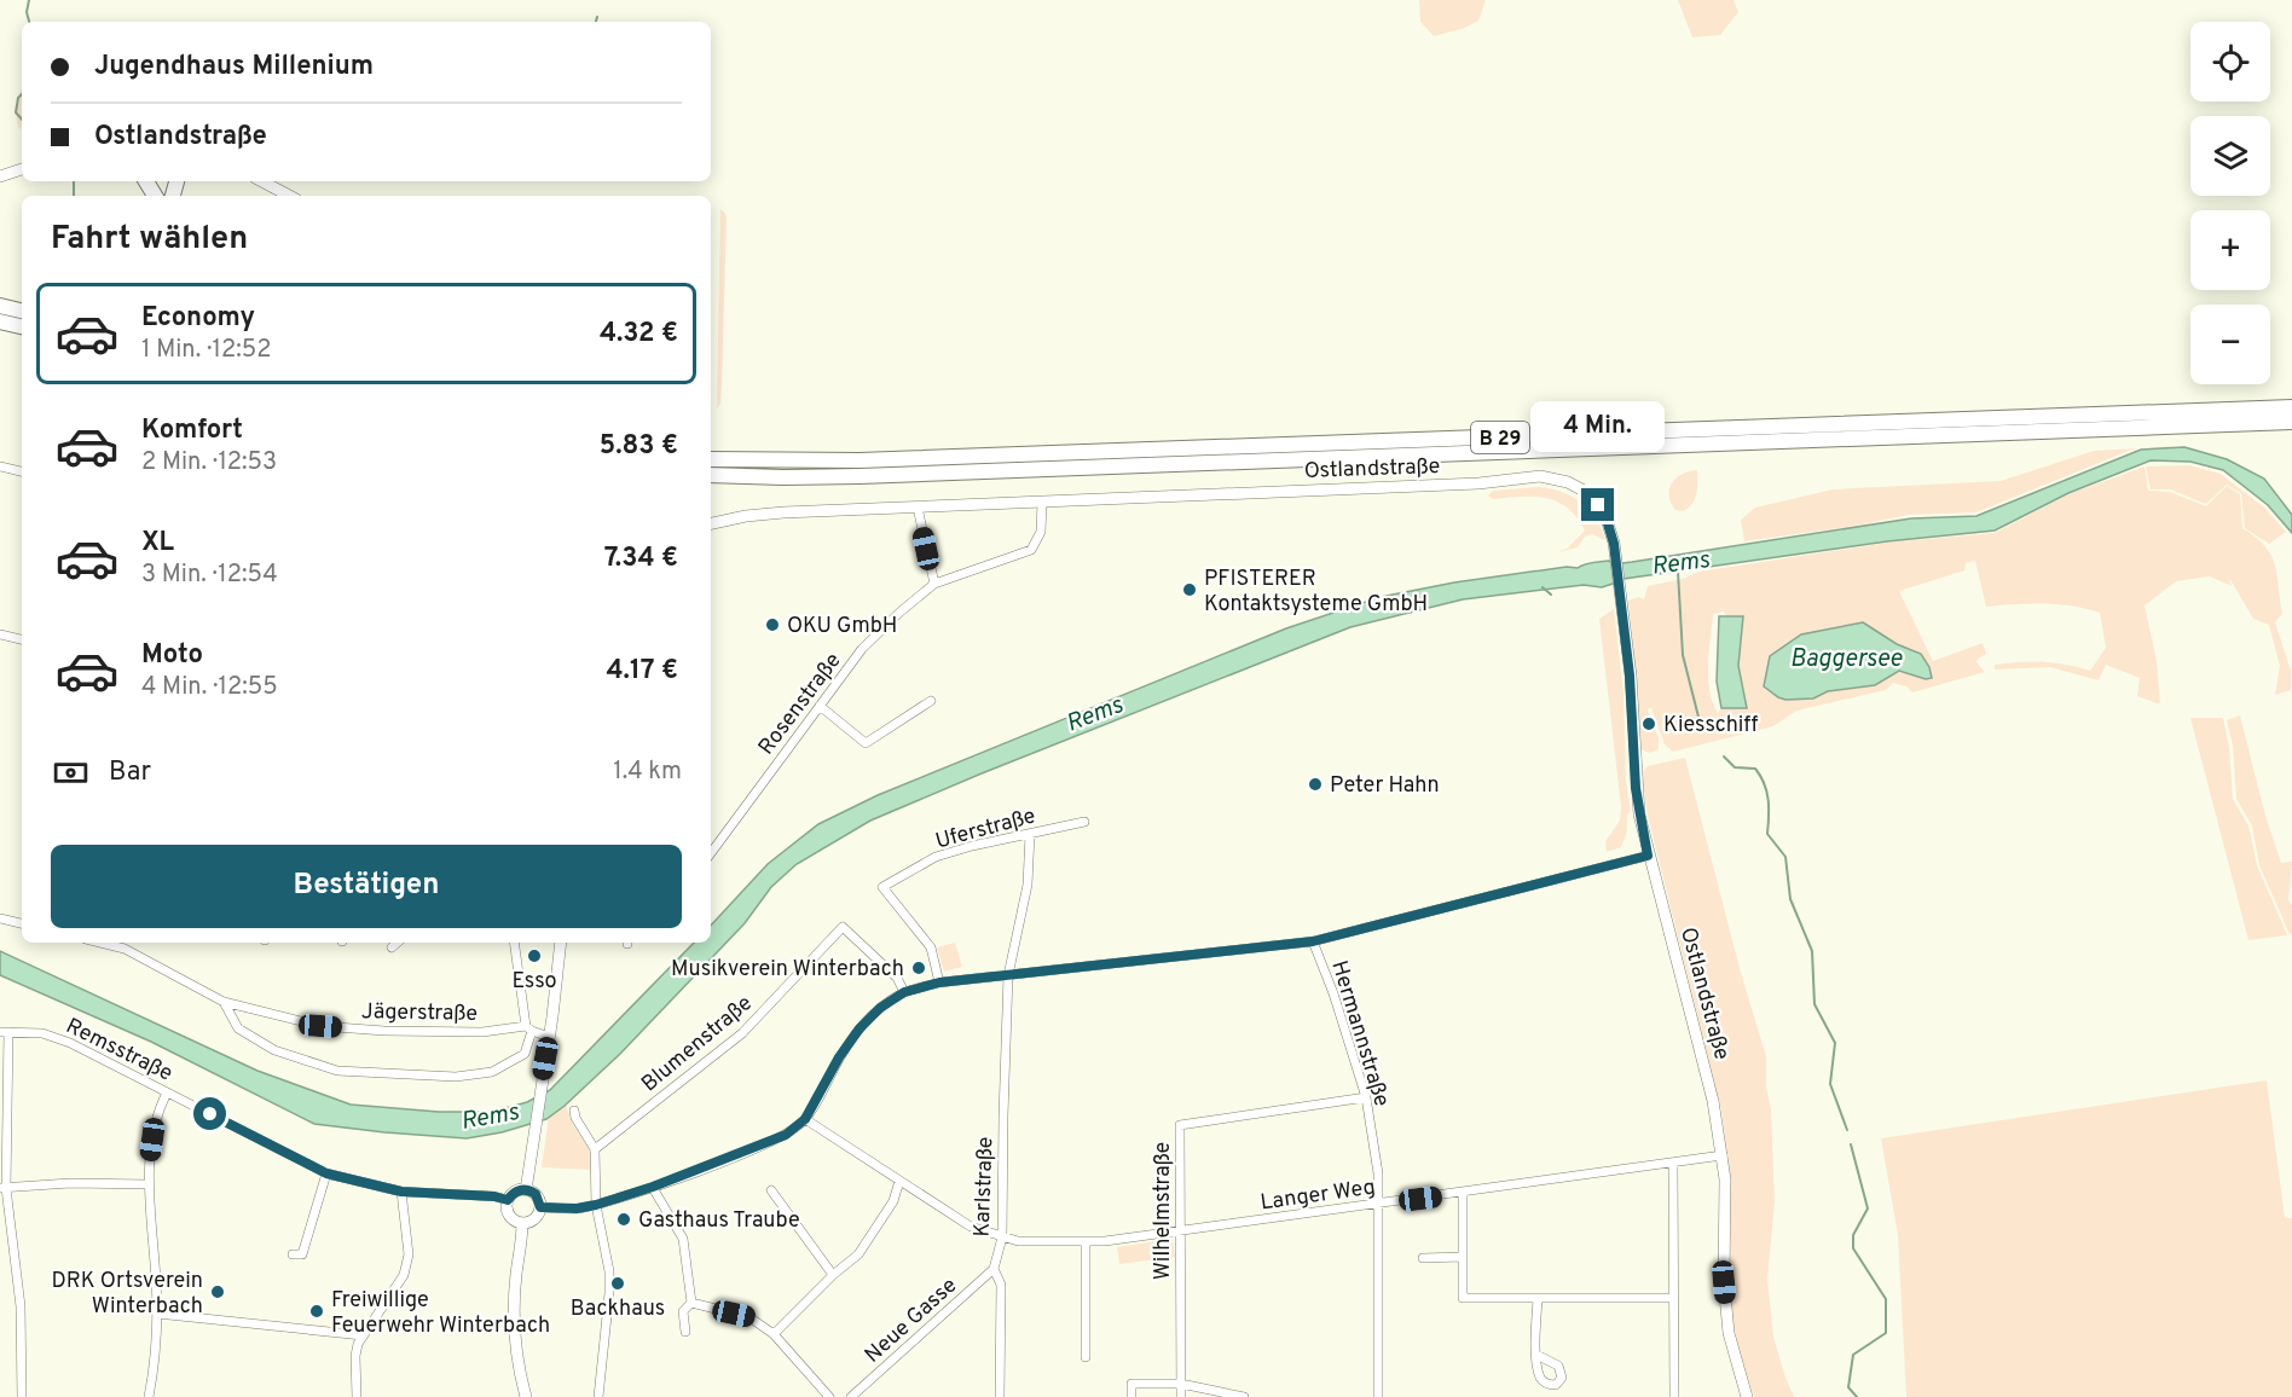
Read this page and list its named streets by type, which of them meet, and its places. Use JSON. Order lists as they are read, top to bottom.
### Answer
{
  "streets": {
    "highway": ["B 29"],
    "street": [
      "Ostlandstraße",
      "Rosenstraße",
      "Uferstraße",
      "Jägerstraße",
      "Hermannstraße",
      "Blumenstraße",
      "Remsstraße",
      "Karlstraße",
      "Langer Weg",
      "Wilhelmstraße",
      "Neue Gasse"
    ]
  },
  "crossings": [
    ["Ostlandstraße", "Rosenstraße"],
    ["Ostlandstraße", "Langer Weg"],
    ["Uferstraße", "Karlstraße"],
    ["Hermannstraße", "Langer Weg"],
    ["Hermannstraße", "Wilhelmstraße"],
    ["Karlstraße", "Langer Weg"],
    ["Karlstraße", "Neue Gasse"],
    ["Langer Weg", "Wilhelmstraße"]
  ],
  "water": ["Rems", "Baggersee"],
  "places": [
    "PFISTERER Kontaktsysteme GmbH",
    "OKU GmbH",
    "Kiesschiff",
    "Peter Hahn",
    "Esso",
    "Musikverein Winterbach",
    "Gasthaus Traube",
    "Backhaus",
    "DRK Ortsverein Winterbach",
    "Freiwillige Feuerwehr Winterbach"
  ],
  "page": {
    "map_buttons": ["+", "−"],
    "banner": ["Jugendhaus Millenium", "Ostlandstraße"],
    "heading": "Fahrt wählen",
    "list": [
      {
        "name": "Economy",
        "note": "1 Min. · 12:52",
        "value": "4.32 €"
      },
      {
        "name": "Komfort",
        "note": "2 Min. · 12:53",
        "value": "5.83 €"
      },
      {
        "name": "XL",
        "note": "3 Min. · 12:54",
        "value": "7.34 €"
      },
      {
        "name": "Moto",
        "note": "4 Min. · 12:55",
        "value": "4.17 €"
      }
    ],
    "bubble": "4 Min.",
    "pay": ["Bar", "1.4 km"],
    "buttons": "Bestätigen"
  }
}
